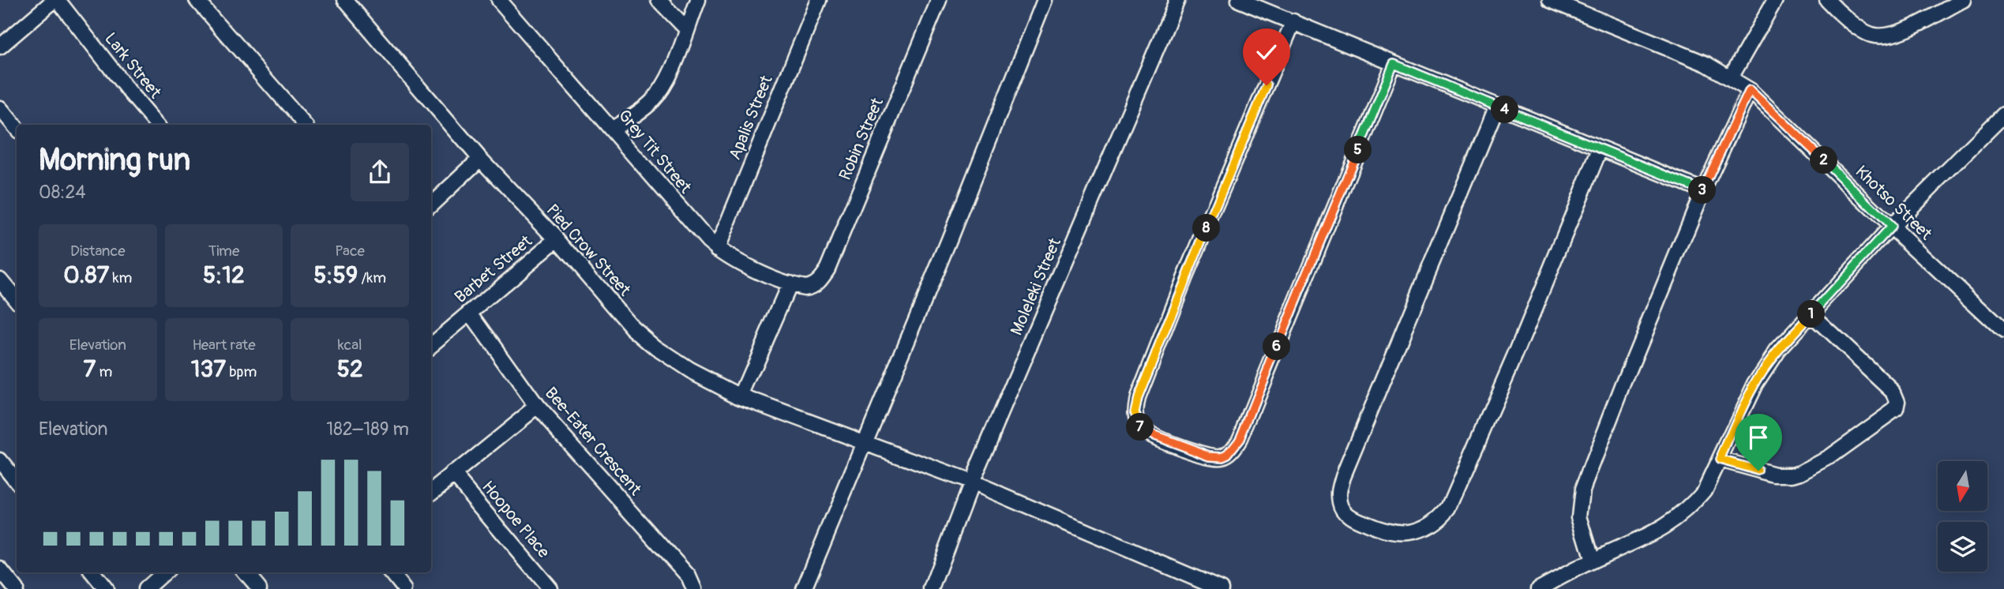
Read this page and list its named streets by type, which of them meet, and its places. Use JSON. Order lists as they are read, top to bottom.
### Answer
{
  "streets": {
    "street": [
      "Lark Street",
      "Apalis Street",
      "Robin Street",
      "Grey Tit Street",
      "Khotso Street",
      "Pied Crow Street",
      "Barbet Street",
      "Moleleki Street",
      "Bee-Eater Crescent",
      "Hoopoe Place"
    ]
  },
  "crossings": [
    ["Apalis Street", "Grey Tit Street"],
    ["Robin Street", "Grey Tit Street"],
    ["Pied Crow Street", "Barbet Street"],
    ["Pied Crow Street", "Moleleki Street"],
    ["Barbet Street", "Bee-Eater Crescent"]
  ],
  "north": "bottom",
  "page": {
    "pins": [
      "4",
      "5",
      "2",
      "3",
      "8",
      "1",
      "6",
      "7"
    ],
    "heading": ["Morning run", "08:24"],
    "stats": [
      ["Distance", "0.87 km"],
      ["Time", "5:12"],
      ["Pace", "5:59 /km"],
      ["Elevation", "7 m"],
      ["Heart rate", "137 bpm"],
      ["kcal", "52"]
    ],
    "chart": ["Elevation", "182–189 m"]
  }
}
